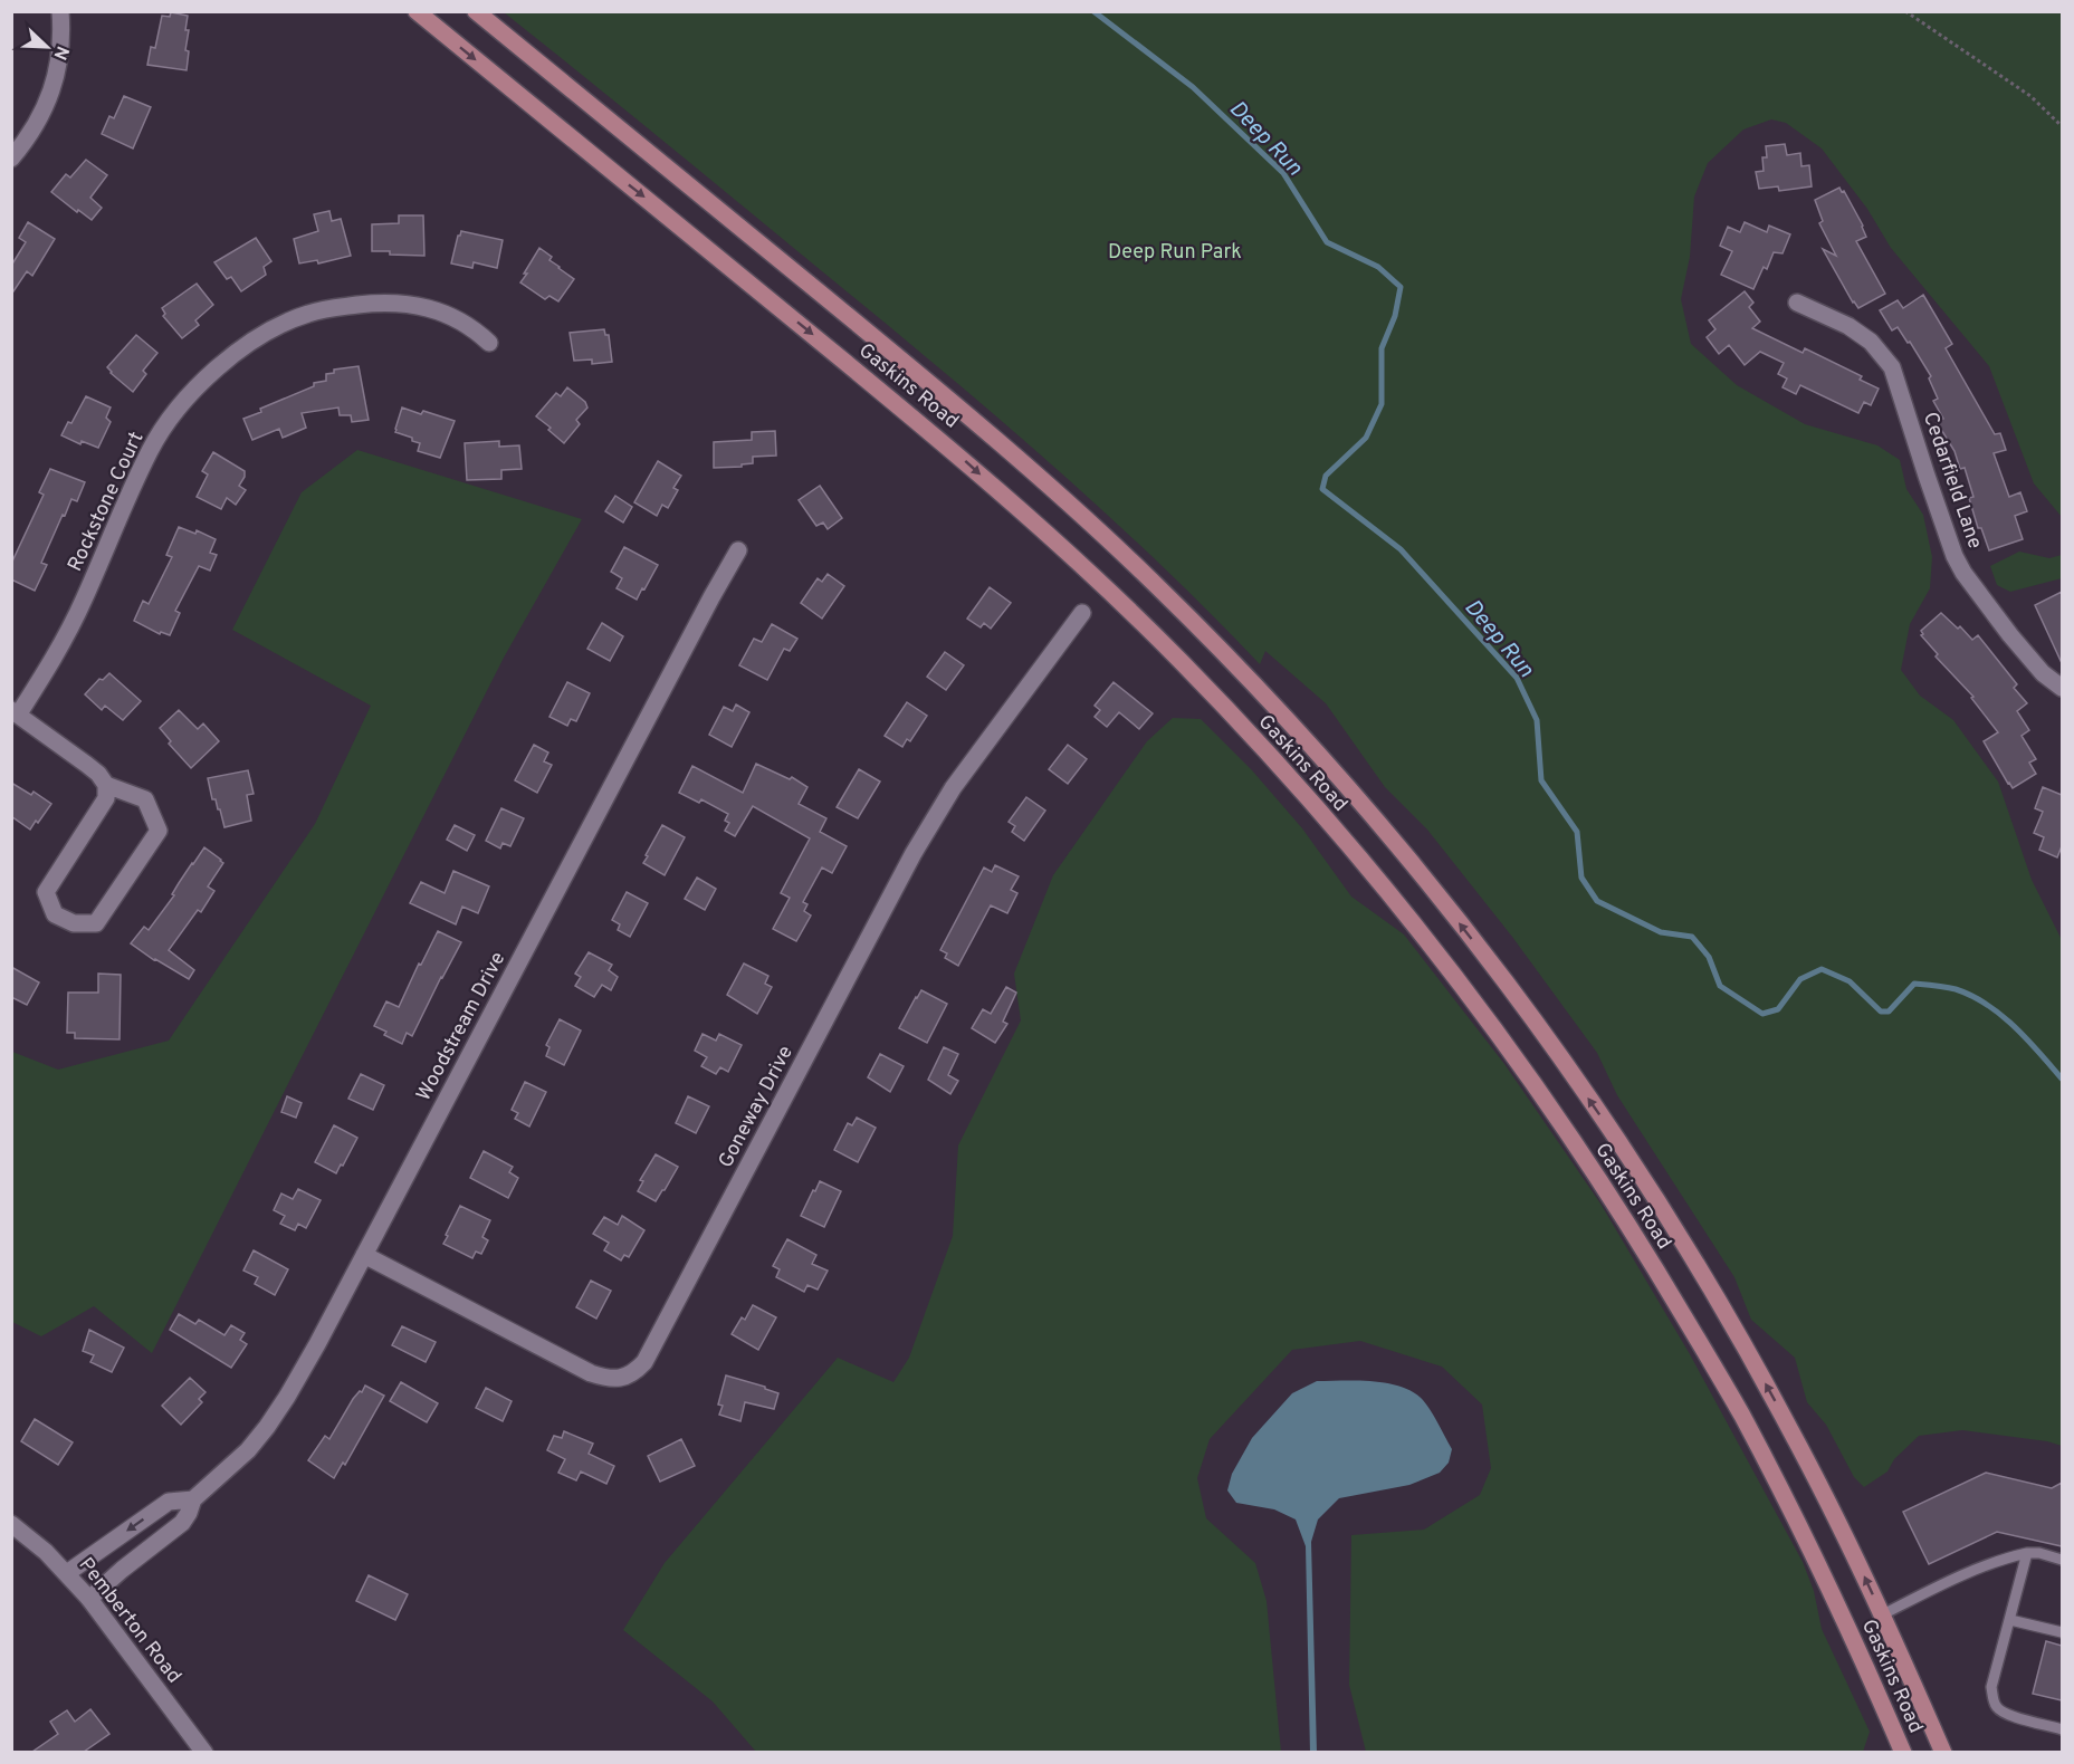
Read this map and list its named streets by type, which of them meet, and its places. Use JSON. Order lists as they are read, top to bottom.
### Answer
{
  "streets": {
    "main road": ["Gaskins Road"],
    "street": [
      "Cedarfield Lane",
      "Rockstone Court",
      "Woodstream Drive",
      "Goneway Drive",
      "Pemberton Road"
    ]
  },
  "crossings": [
    ["Woodstream Drive", "Goneway Drive"],
    ["Woodstream Drive", "Pemberton Road"]
  ],
  "water": ["Deep Run"],
  "parks": ["Deep Run Park"],
  "north": "bottom right"
}
